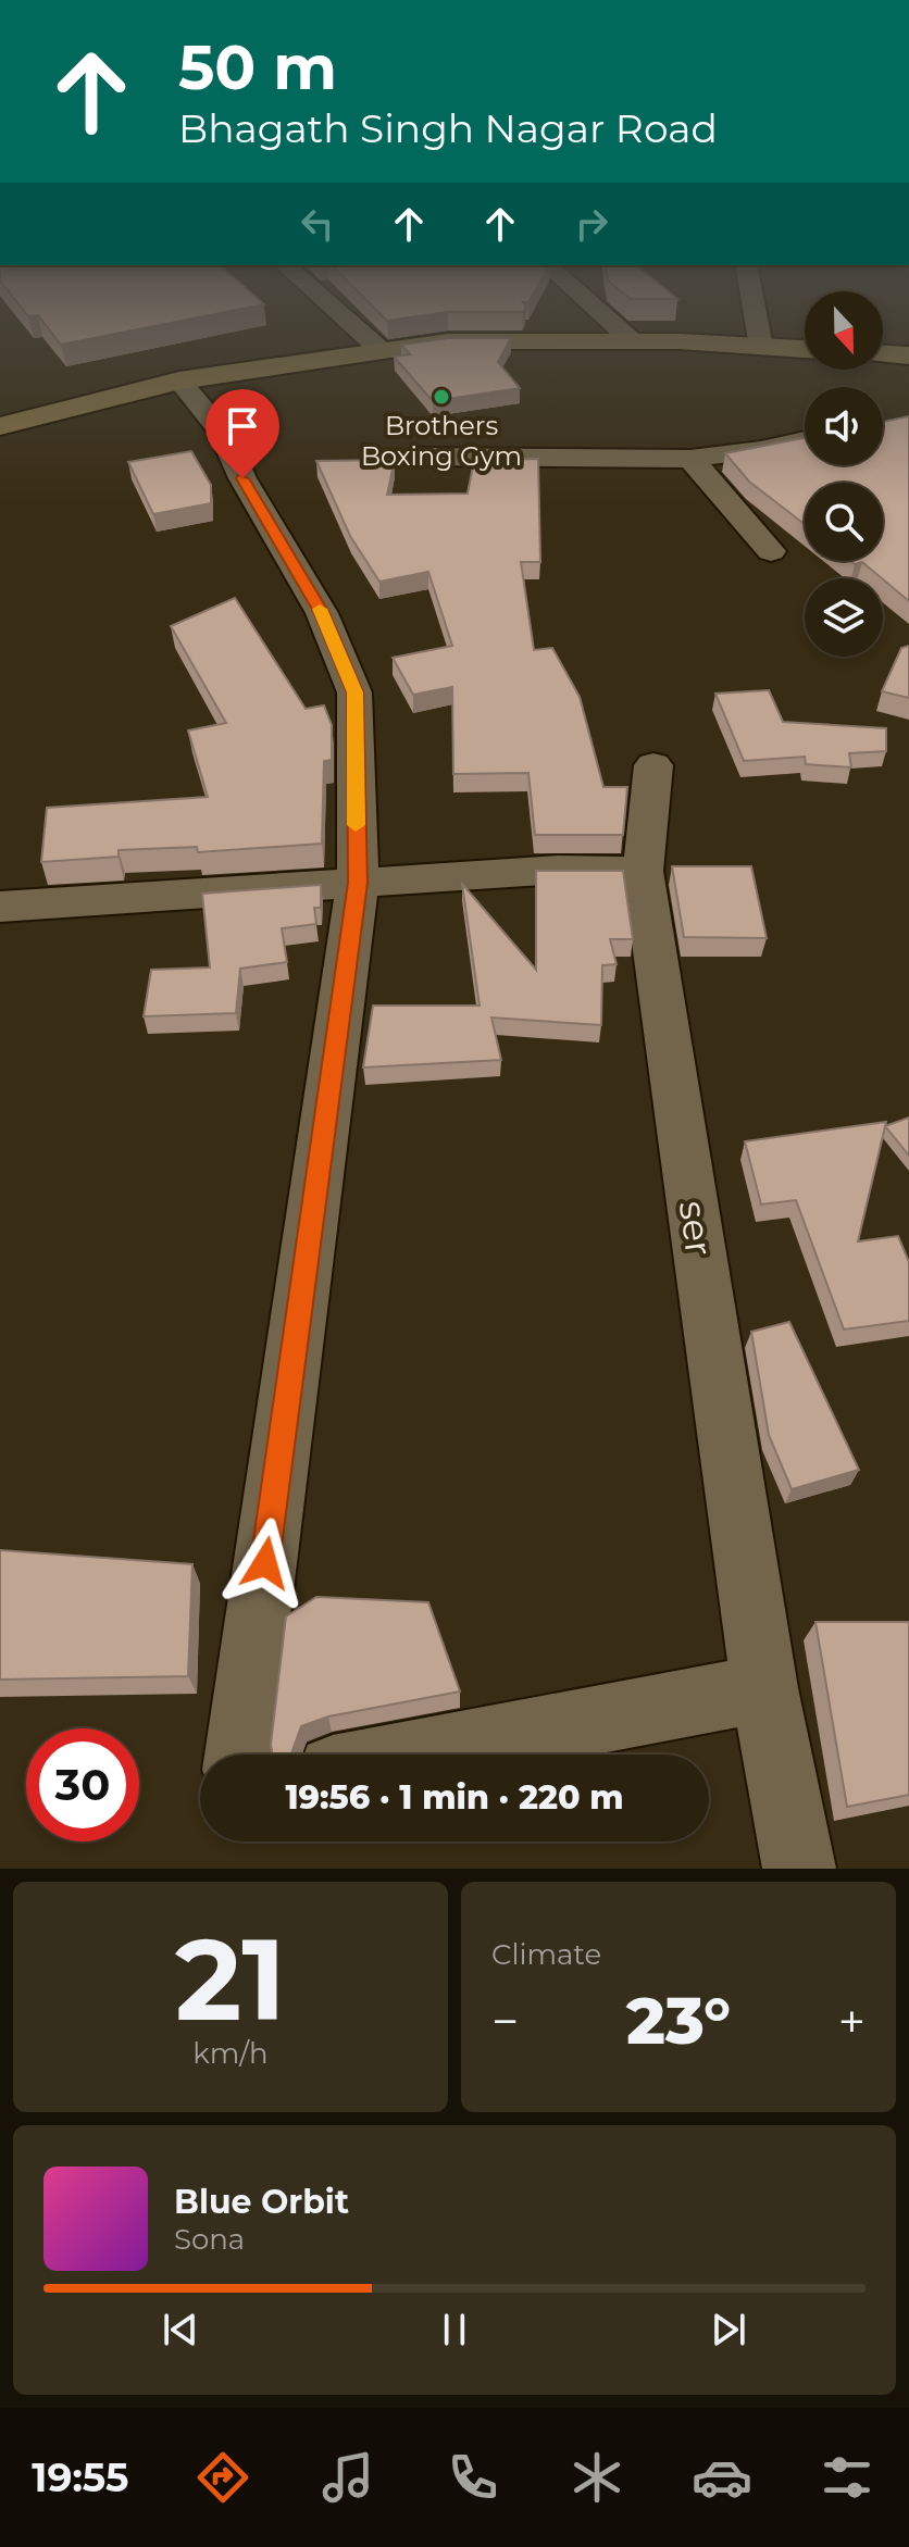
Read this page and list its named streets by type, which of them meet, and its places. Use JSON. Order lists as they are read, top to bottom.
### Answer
{
  "streets": {
    "street": ["ser"]
  },
  "places": ["Brothers Boxing Gym"],
  "north": "bottom",
  "page": {
    "turn": ["50 m", "Bhagath Singh Nagar Road"],
    "limit": "30",
    "trip": "19:56 · 1 min · 220 m",
    "tile": [
      ["21", "km/h"],
      "Climate"
    ],
    "heat": ["−", "23°", "+"],
    "song": ["Blue Orbit", "Sona"],
    "tabs": "19:55"
  }
}
